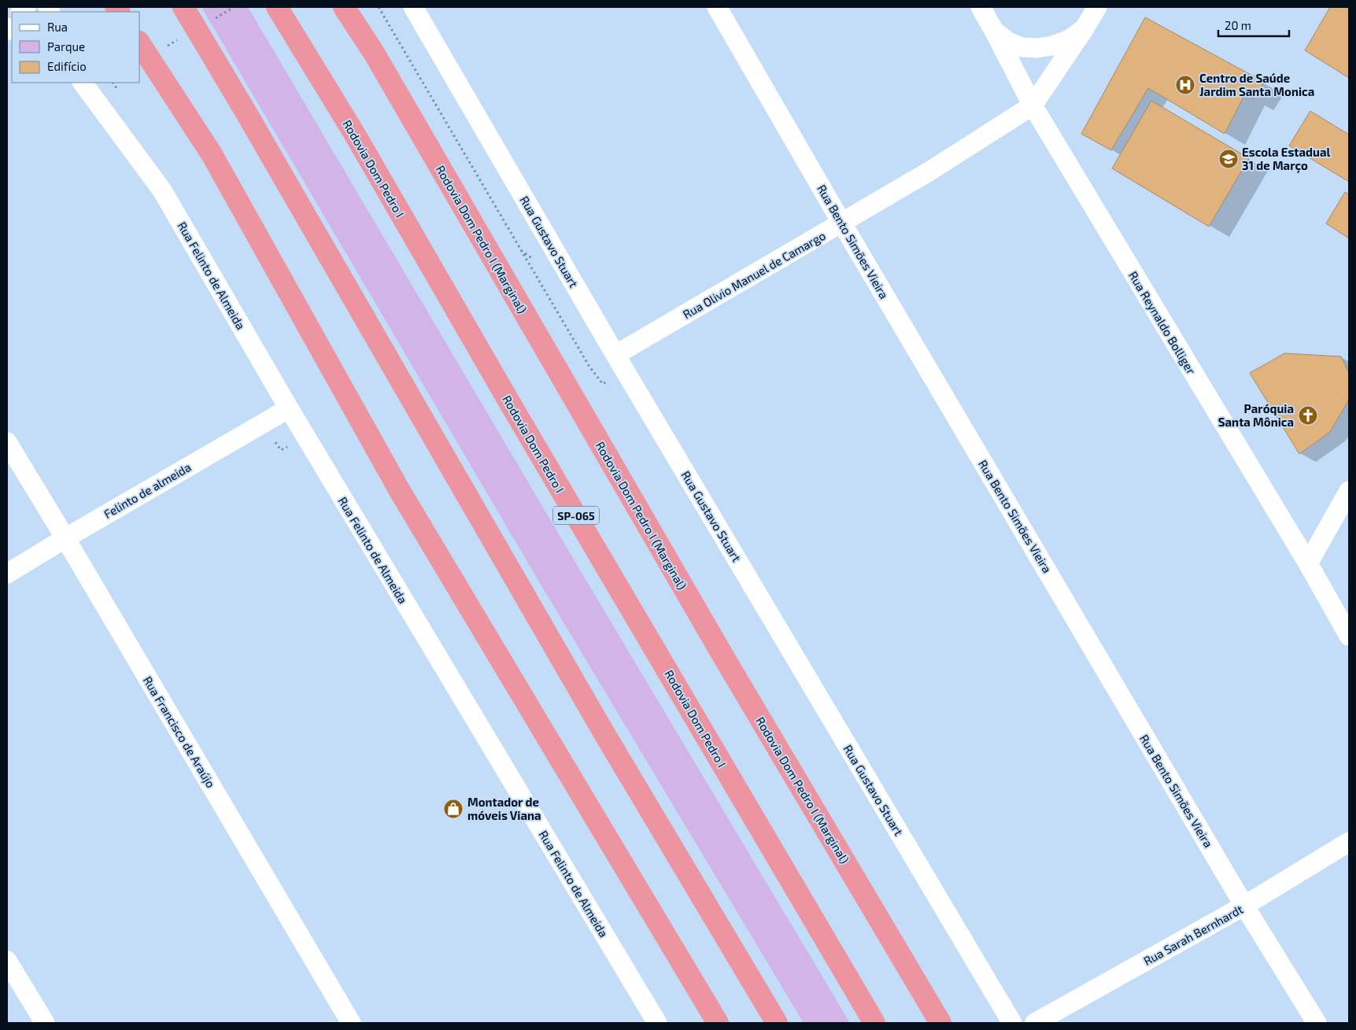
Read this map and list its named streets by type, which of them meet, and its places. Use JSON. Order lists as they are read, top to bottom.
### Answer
{
  "streets": {
    "highway": ["Rodovia Dom Pedro I", "Rodovia Dom Pedro I (Marginal)", "SP-065"],
    "street": [
      "Rua Gustavo Stuart",
      "Rua Bento Simões Vieira",
      "Rua Olivio Manuel de Camargo",
      "Rua Felinto de Almeida",
      "Rua Reynaldo Bolliger",
      "Felinto de almeida",
      "Rua Francisco de Araújo",
      "Rua Sarah Bernhardt"
    ]
  },
  "crossings": [
    ["Rua Gustavo Stuart", "Rua Olivio Manuel de Camargo"],
    ["Rua Bento Simões Vieira", "Rua Olivio Manuel de Camargo"],
    ["Rua Bento Simões Vieira", "Rua Sarah Bernhardt"],
    ["Rua Olivio Manuel de Camargo", "Rua Reynaldo Bolliger"],
    ["Rua Felinto de Almeida", "Felinto de almeida"],
    ["Felinto de almeida", "Rua Francisco de Araújo"]
  ],
  "places": {
    "hospital": ["Centro de Saúde Jardim Santa Monica"],
    "school or university": ["Escola Estadual 31 de Março"],
    "church": ["Paróquia Santa Mônica"],
    "shop": ["Montador de móveis Viana"]
  },
  "legend": ["Rua", "Parque", "Edifício"],
  "scale_bar": "20 m"
}
